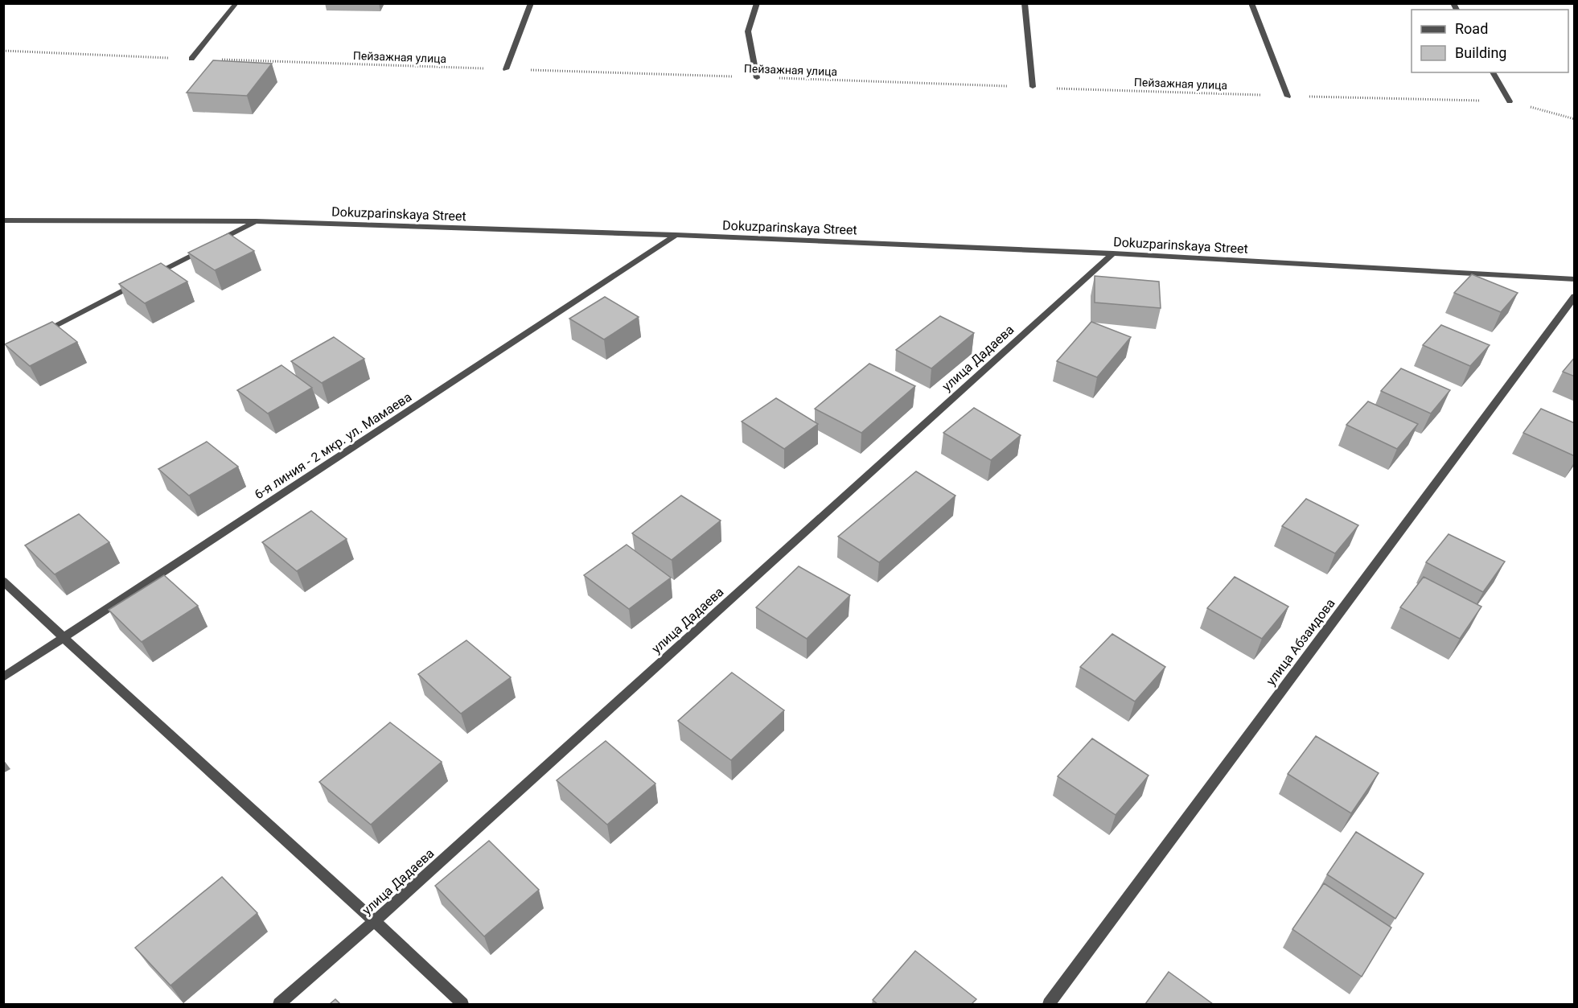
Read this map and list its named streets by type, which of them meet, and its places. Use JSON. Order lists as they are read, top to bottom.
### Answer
{
  "streets": {
    "street": [
      "Dokuzparinskaya Street",
      "улица Дадаева",
      "6-я линия - 2 мкр. ул. Мамаева",
      "улица Абзаидова"
    ],
    "path": ["Пейзажная улица"]
  },
  "crossings": [
    ["Dokuzparinskaya Street", "улица Дадаева"],
    ["Dokuzparinskaya Street", "6-я линия - 2 мкр. ул. Мамаева"]
  ],
  "legend": ["Road", "Building"]
}
